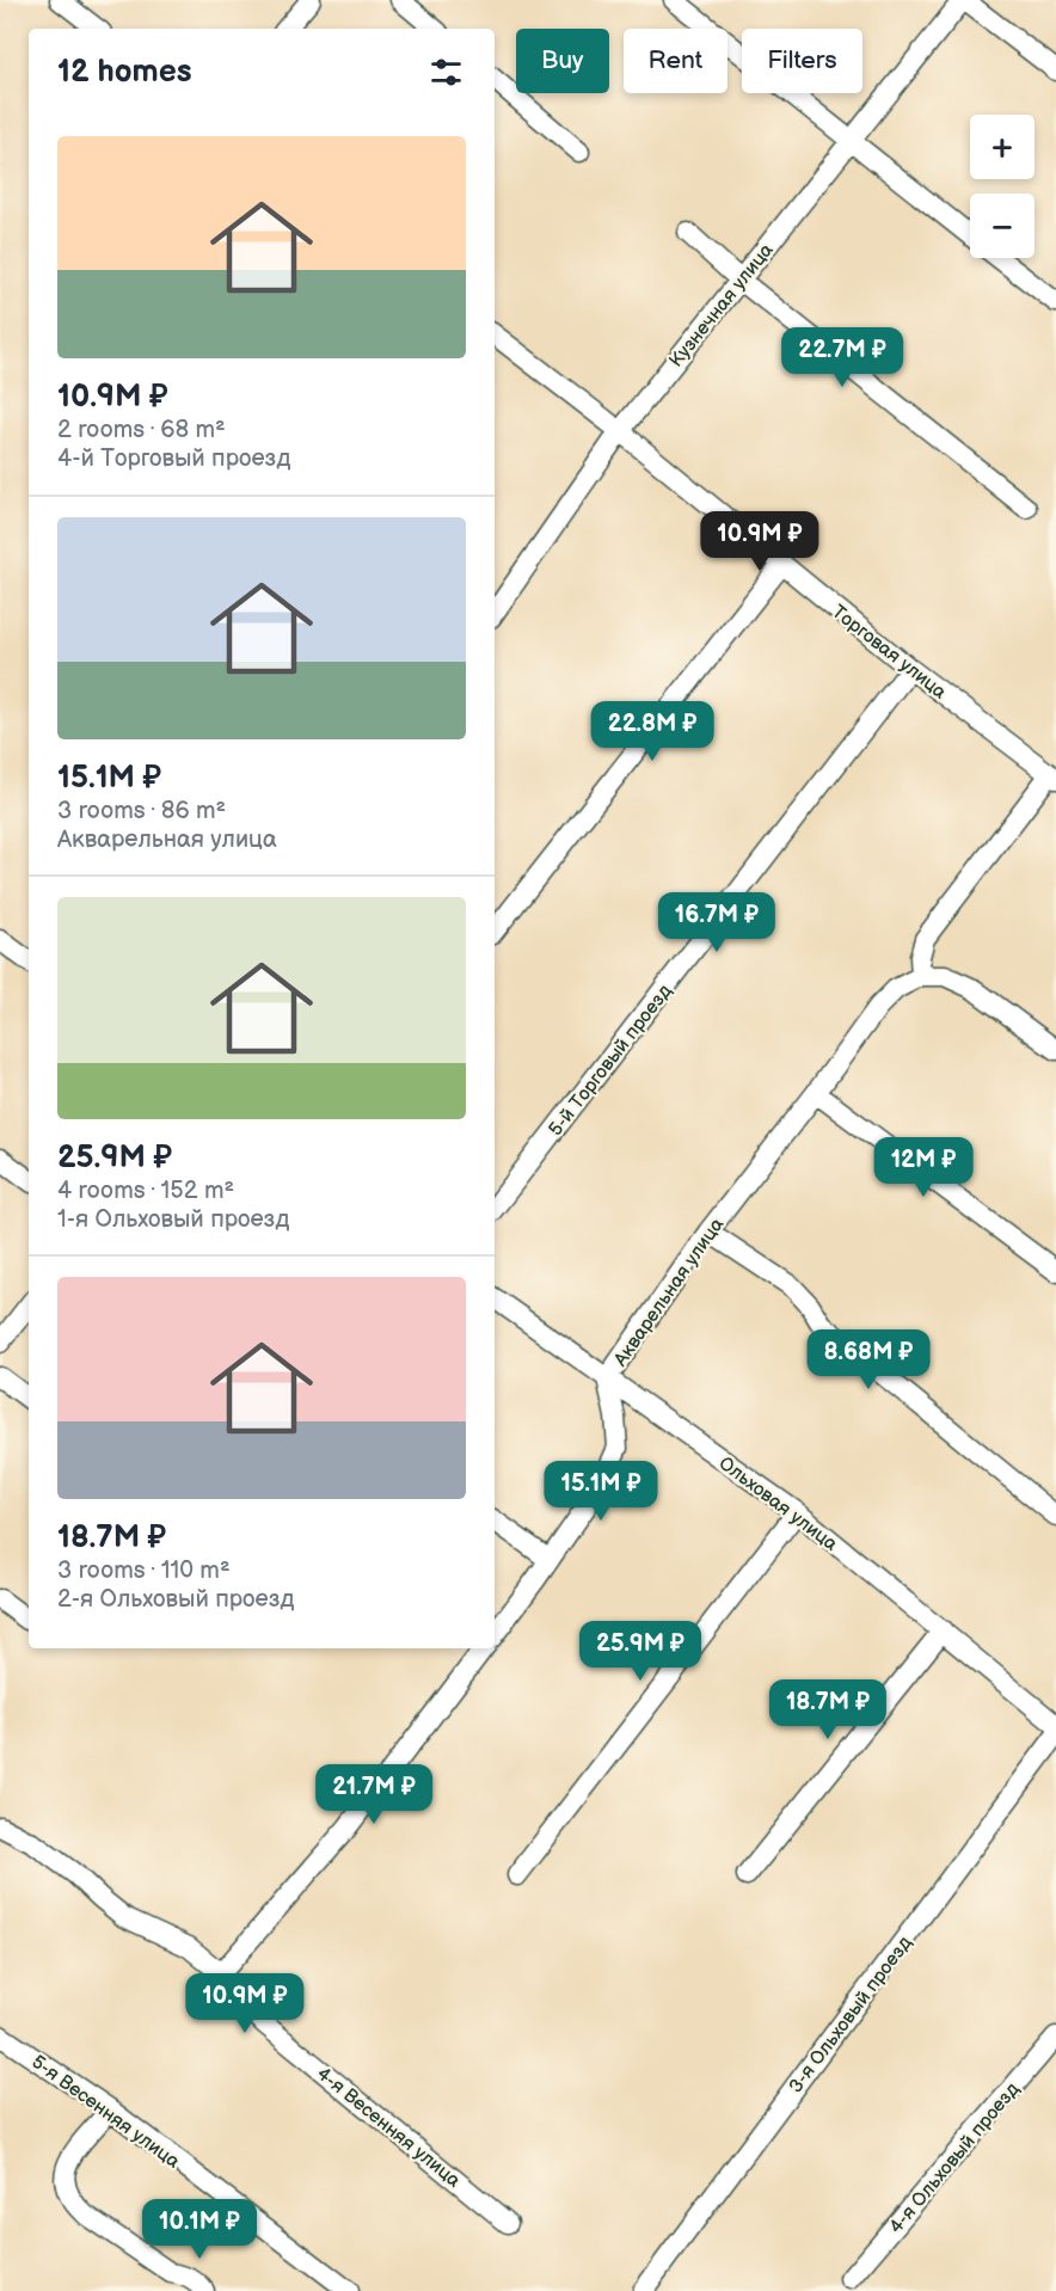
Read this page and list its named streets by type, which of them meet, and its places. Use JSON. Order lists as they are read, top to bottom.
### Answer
{
  "streets": {
    "street": [
      "Кузнечная улица",
      "Торговая улица",
      "5-й Торговый проезд",
      "Акварельная улица",
      "Ольховая улица",
      "3-я Ольховый проезд",
      "5-я Весенняя улица",
      "4-я Весенняя улица",
      "4-я Ольховый проезд"
    ]
  },
  "crossings": [
    ["Кузнечная улица", "Торговая улица"],
    ["Торговая улица", "5-й Торговый проезд"],
    ["Акварельная улица", "Ольховая улица"]
  ],
  "page": {
    "chip": ["Buy", "Rent", "Filters"],
    "heading": "12 homes",
    "map_buttons": ["+", "−"],
    "list": [
      {
        "name": "10.9M ₽",
        "note": "2 rooms · 68 m² · 4-й Торговый проезд"
      },
      {
        "name": "15.1M ₽",
        "note": "3 rooms · 86 m² · Акварельная улица"
      },
      {
        "name": "25.9M ₽",
        "note": "4 rooms · 152 m² · 1-я Ольховый проезд"
      },
      {
        "name": "18.7M ₽",
        "note": "3 rooms · 110 m² · 2-я Ольховый проезд"
      }
    ],
    "price": [
      "22.7M ₽",
      "10.9M ₽",
      "22.8M ₽",
      "16.7M ₽",
      "12M ₽",
      "8.68M ₽",
      "15.1M ₽",
      "25.9M ₽",
      "18.7M ₽",
      "21.7M ₽",
      "10.9M ₽",
      "10.1M ₽"
    ]
  }
}
